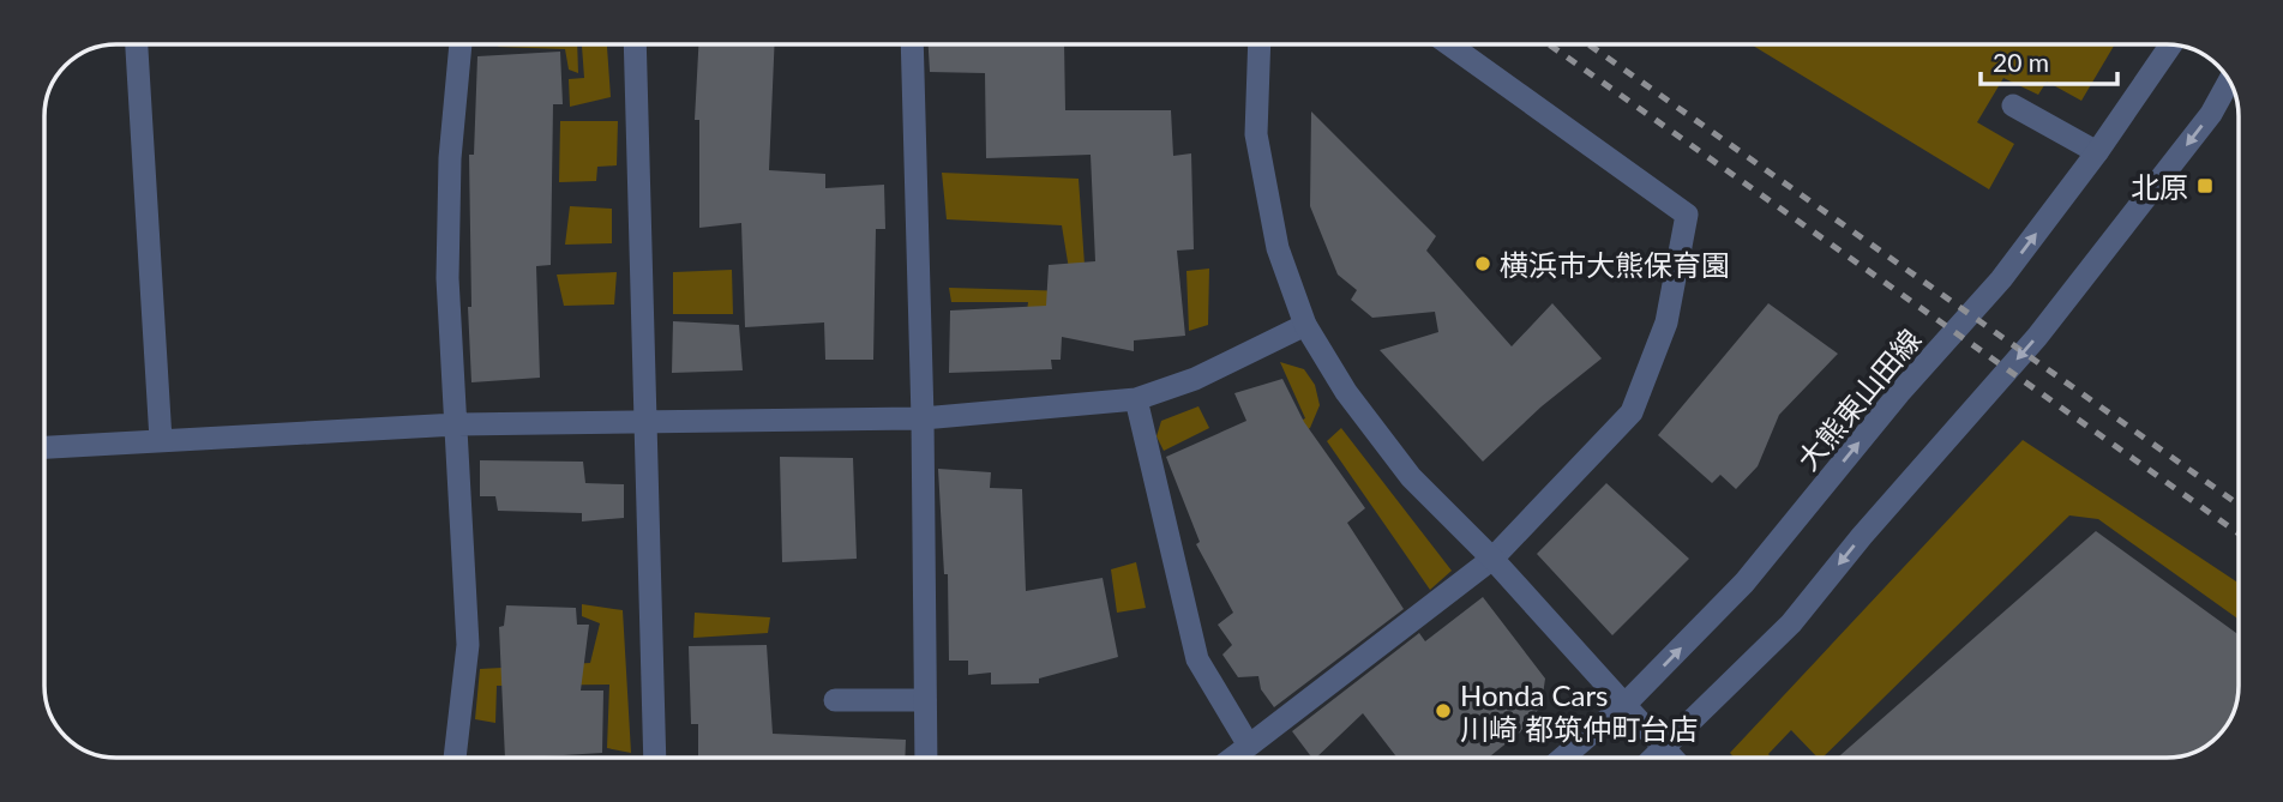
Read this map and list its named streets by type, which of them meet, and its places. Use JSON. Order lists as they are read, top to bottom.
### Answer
{
  "streets": {
    "street": ["大熊東山田線"]
  },
  "places": {
    "transit": ["北原"],
    "other": ["横浜市大熊保育園", "Honda Cars 川崎 都筑仲町台店"]
  },
  "scale_bar": "20 m"
}
